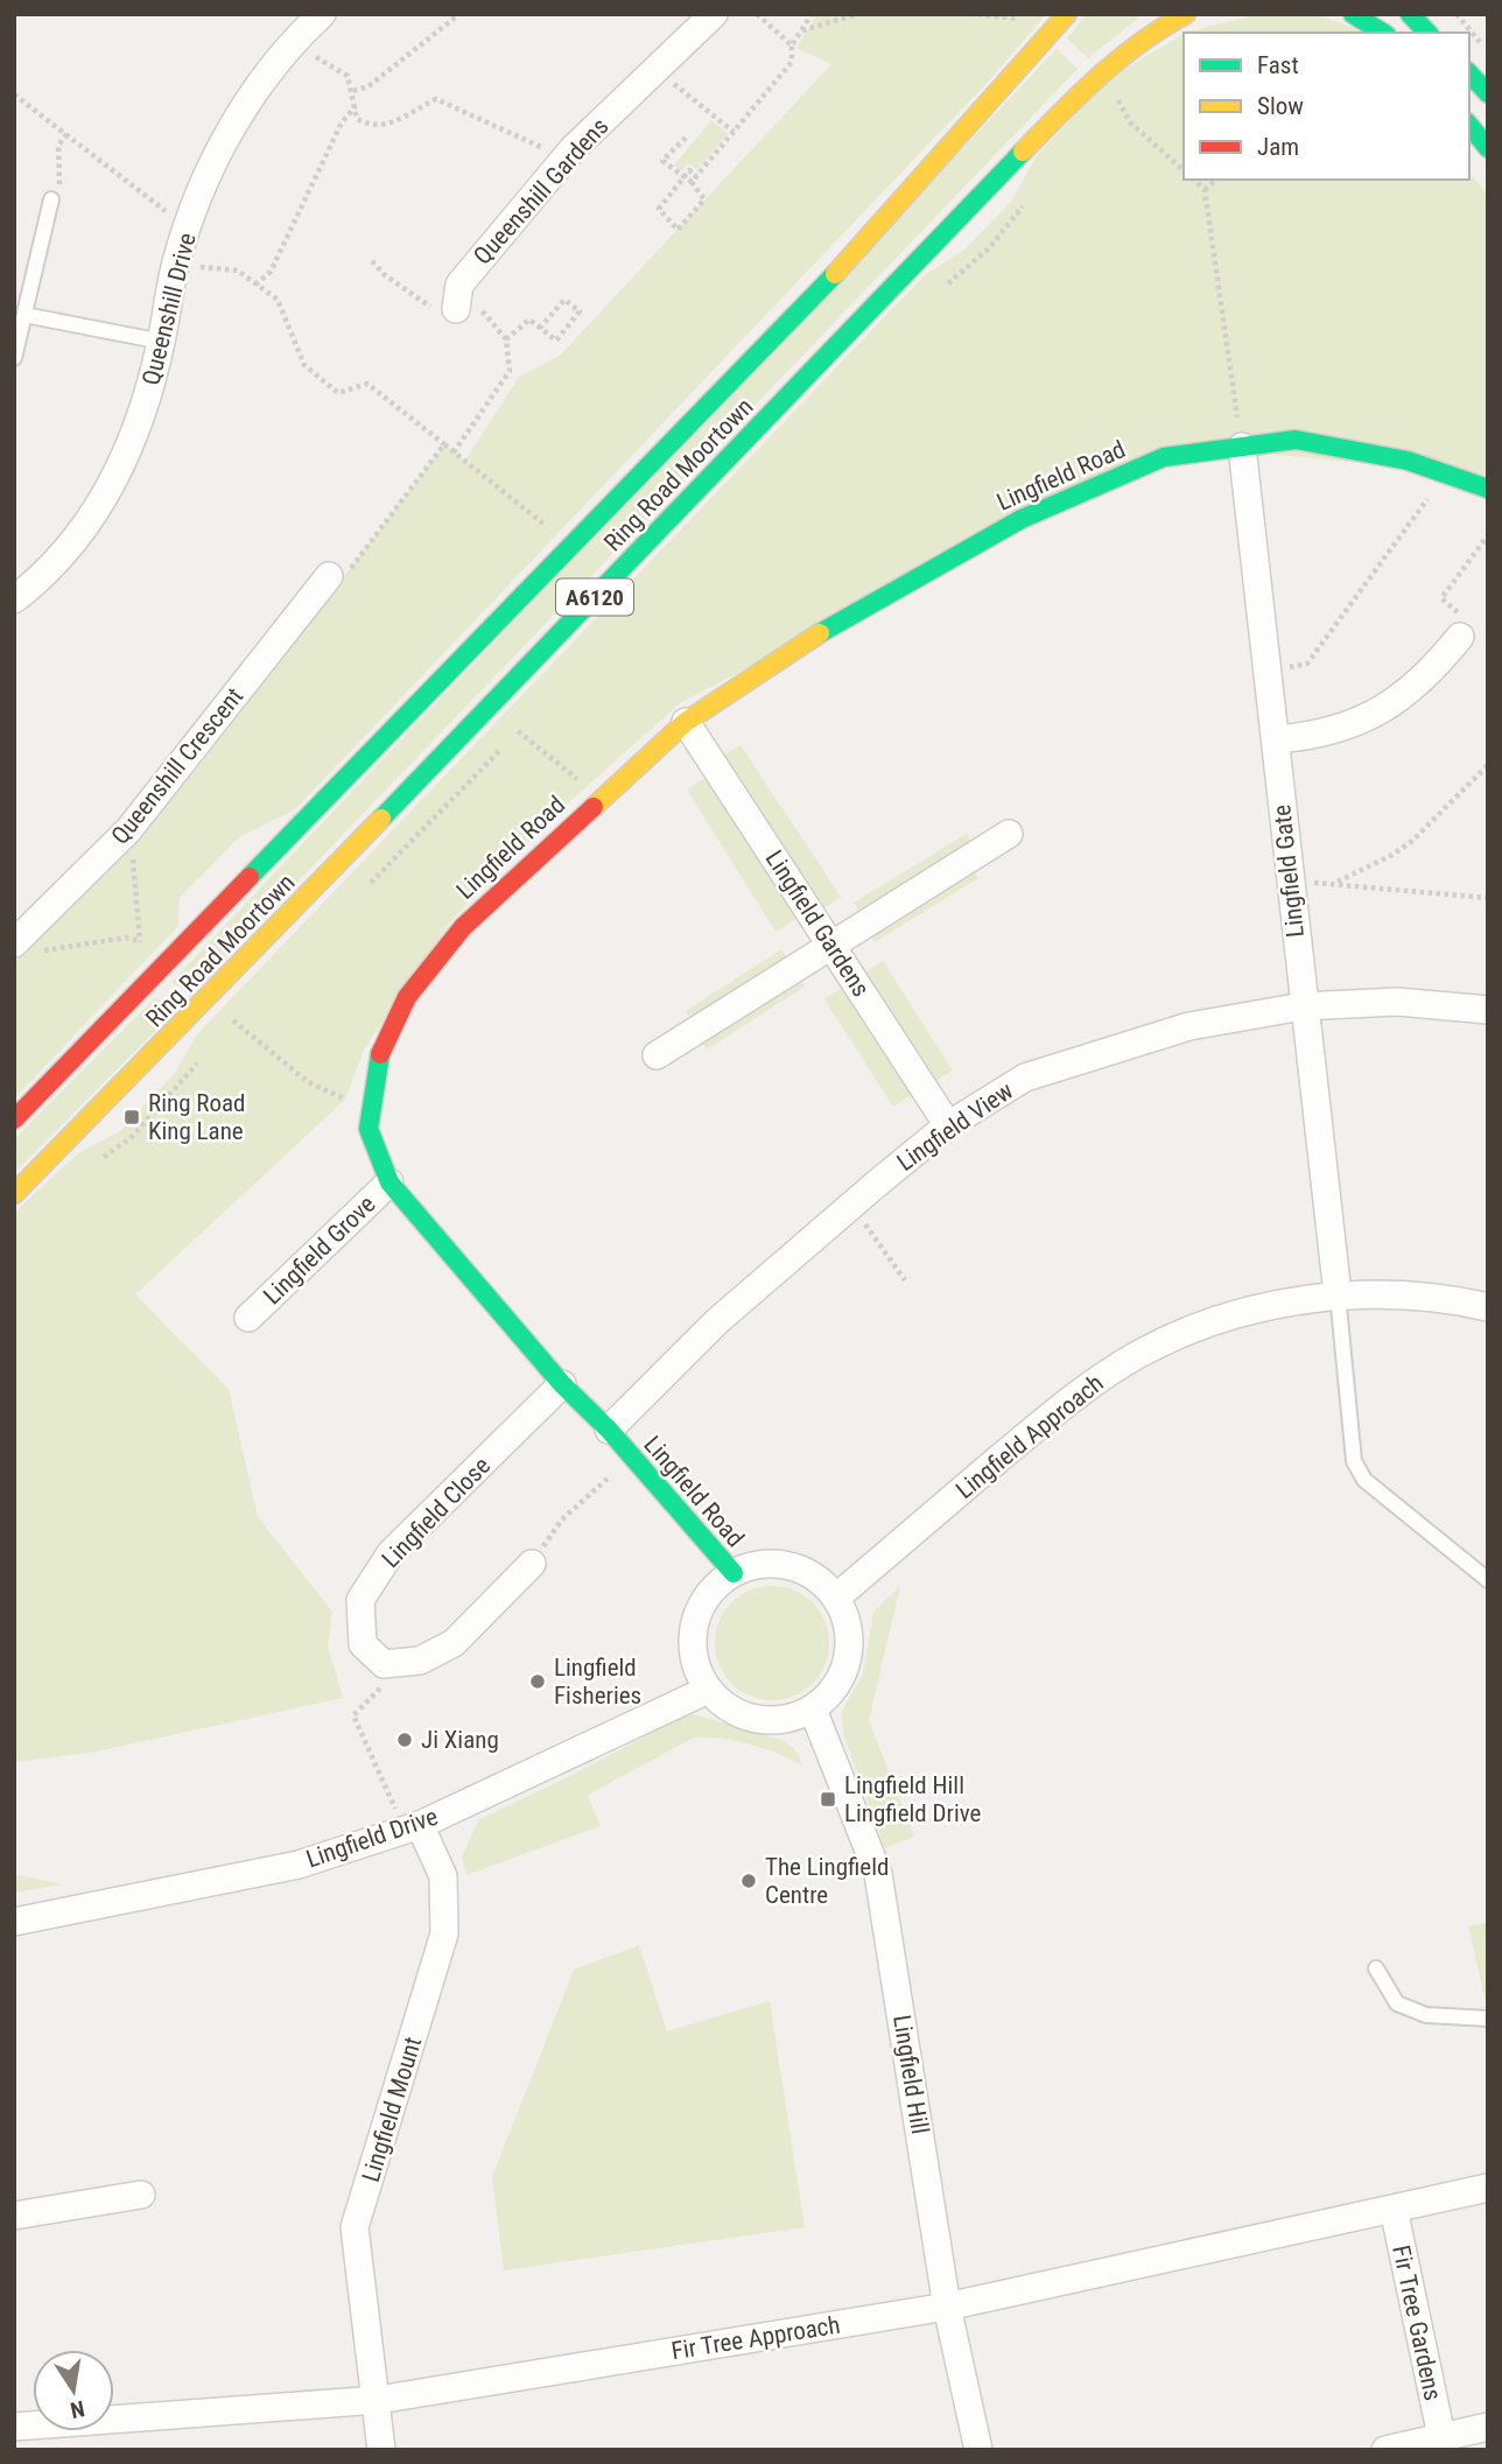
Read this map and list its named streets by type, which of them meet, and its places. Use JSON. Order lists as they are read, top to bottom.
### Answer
{
  "streets": {
    "main road": ["Ring Road Moortown", "Lingfield Road", "A6120"],
    "street": [
      "Queenshill Gardens",
      "Queenshill Drive",
      "Queenshill Crescent",
      "Lingfield Gate",
      "Lingfield Gardens",
      "Lingfield View",
      "Lingfield Grove",
      "Lingfield Approach",
      "Lingfield Close",
      "Lingfield Drive",
      "Lingfield Hill",
      "Lingfield Mount",
      "Fir Tree Gardens",
      "Fir Tree Approach"
    ]
  },
  "crossings": [
    ["Lingfield Road", "Lingfield Gate"],
    ["Lingfield Road", "Lingfield Gardens"],
    ["Lingfield Road", "Lingfield View"],
    ["Lingfield Road", "Lingfield Grove"],
    ["Lingfield Road", "Lingfield Approach"],
    ["Lingfield Road", "Lingfield Close"],
    ["Lingfield Road", "Lingfield Drive"],
    ["Lingfield Road", "Lingfield Hill"],
    ["Lingfield Gate", "Lingfield View"],
    ["Lingfield Gate", "Lingfield Approach"],
    ["Lingfield Gardens", "Lingfield View"],
    ["Lingfield Approach", "Lingfield Drive"],
    ["Lingfield Approach", "Lingfield Hill"],
    ["Lingfield Drive", "Lingfield Hill"],
    ["Lingfield Drive", "Lingfield Mount"],
    ["Lingfield Hill", "Fir Tree Approach"],
    ["Lingfield Mount", "Fir Tree Approach"],
    ["Fir Tree Gardens", "Fir Tree Approach"]
  ],
  "places": {
    "transit": ["Ring Road King Lane", "Lingfield Hill Lingfield Drive"],
    "other": ["Lingfield Fisheries", "Ji Xiang", "The Lingfield Centre"]
  },
  "legend": ["Fast", "Slow", "Jam"],
  "north": "bottom"
}
